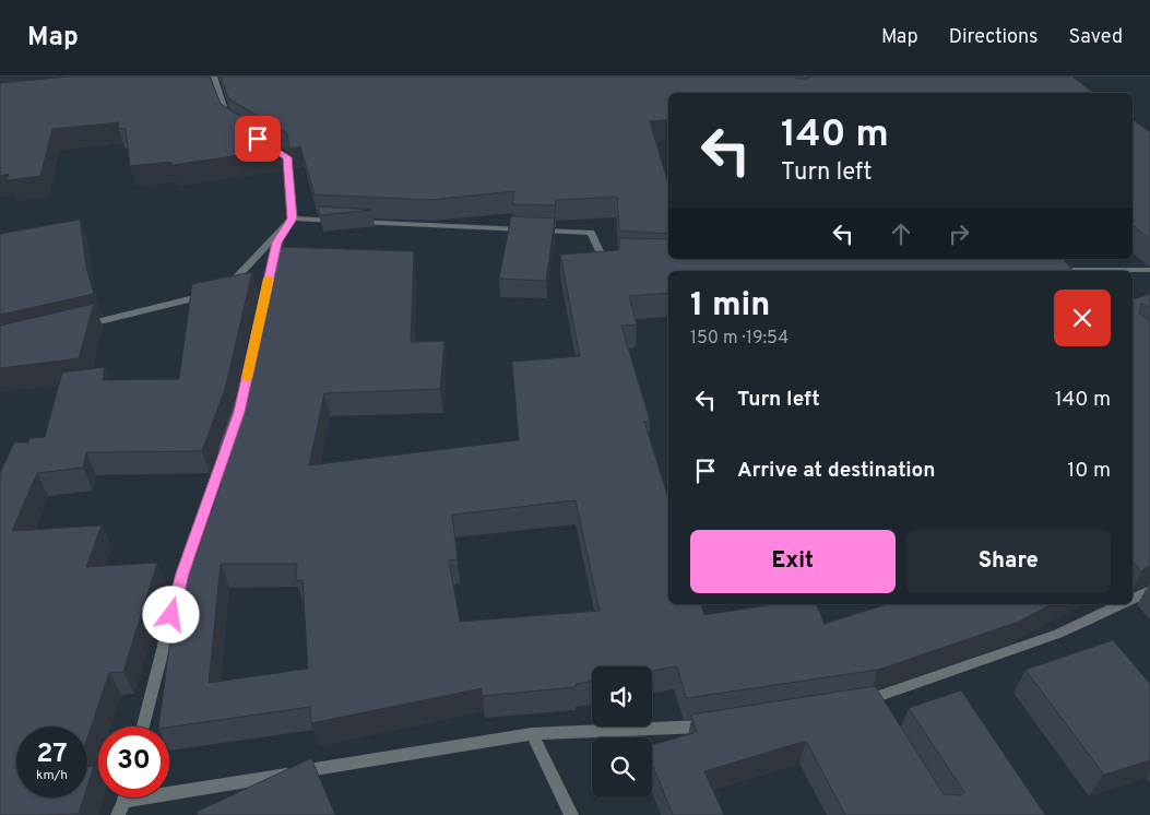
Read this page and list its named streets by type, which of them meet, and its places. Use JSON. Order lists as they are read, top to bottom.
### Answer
{
  "page": {
    "header": "Map",
    "nav": ["Map", "Directions", "Saved"],
    "turn": ["140 m", "Turn left"],
    "heading": ["1 min", "150 m · 19:54"],
    "list": [
      {
        "name": "Turn left",
        "value": "140 m"
      },
      {
        "name": "Arrive at destination",
        "value": "10 m"
      }
    ],
    "buttons": ["Exit", "Share"],
    "speed": "27 km/h",
    "limit": "30"
  }
}
